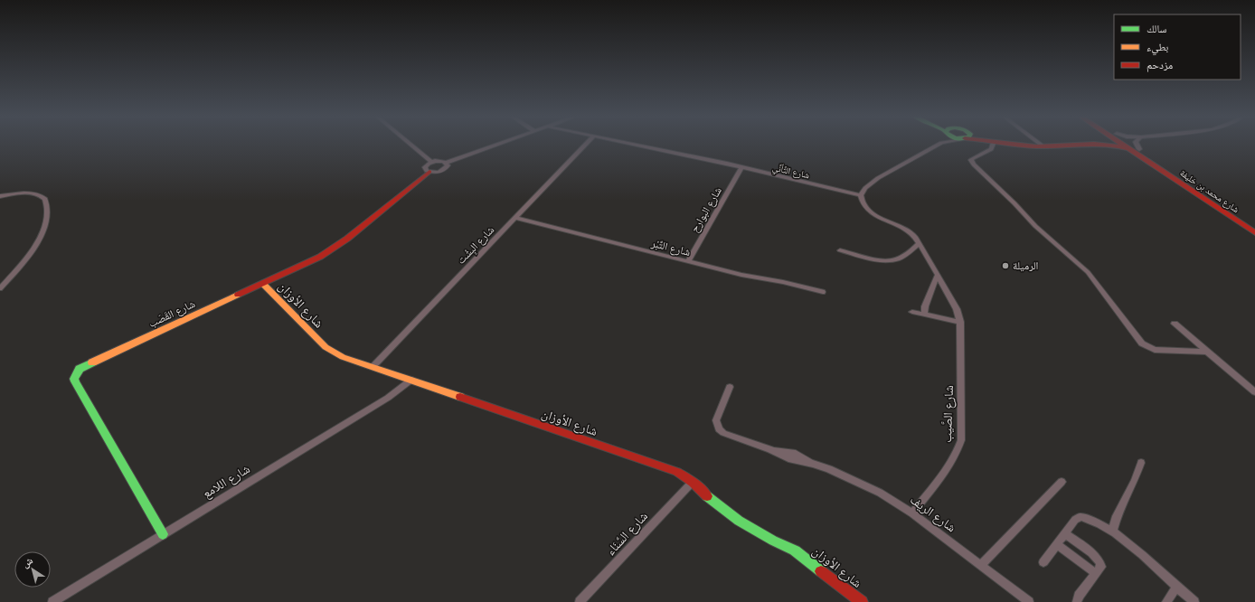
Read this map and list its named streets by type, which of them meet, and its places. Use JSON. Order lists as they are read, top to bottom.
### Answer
{
  "streets": {
    "main road": ["شارع محمد بن خليفة", "شارع الأوزان", "شارع القَصَب"],
    "street": [
      "شارع التَّأنِّي",
      "شارع البوارح",
      "شارع البِشْت",
      "شارع التِّبْر",
      "شارع الصَّيب",
      "شارع اللامع",
      "شارع الريف",
      "شارع السَّنَاء"
    ]
  },
  "crossings": [
    ["شارع التَّأنِّي", "شارع البوارح"],
    ["شارع التَّأنِّي", "شارع الصَّيب"],
    ["شارع البوارح", "شارع التِّبْر"],
    ["شارع البِشْت", "شارع التِّبْر"],
    ["شارع البِشْت", "شارع الأوزان"],
    ["شارع الأوزان", "شارع القَصَب"],
    ["شارع الأوزان", "شارع اللامع"],
    ["شارع الأوزان", "شارع السَّنَاء"],
    ["شارع القَصَب", "شارع اللامع"],
    ["شارع الصَّيب", "شارع الريف"]
  ],
  "places": ["الرميلة"],
  "legend": ["سالك", "بطيء", "مزدحم"],
  "north": "top left"
}
